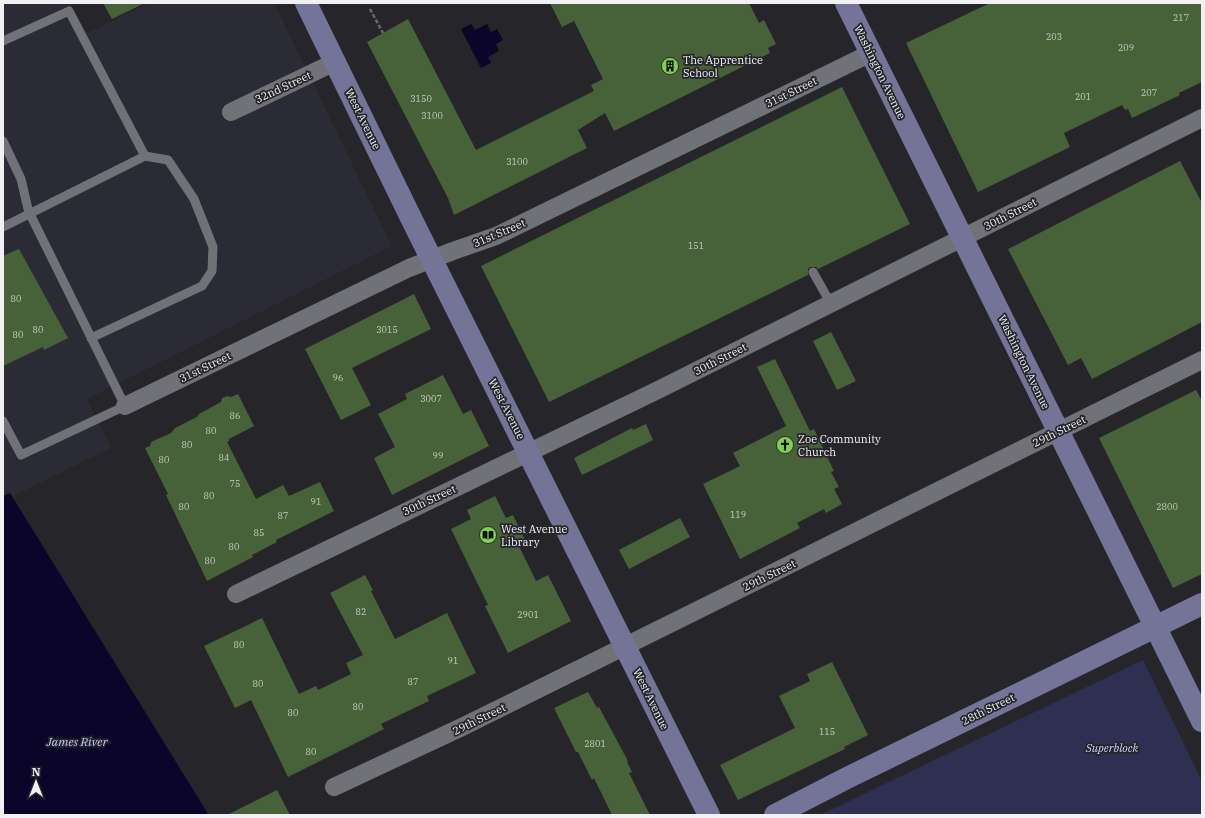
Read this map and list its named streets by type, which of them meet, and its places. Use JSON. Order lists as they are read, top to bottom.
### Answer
{
  "streets": {
    "street": [
      "Washington Avenue",
      "32nd Street",
      "31st Street",
      "West Avenue",
      "30th Street",
      "29th Street",
      "28th Street"
    ]
  },
  "crossings": [
    ["Washington Avenue", "31st Street"],
    ["Washington Avenue", "30th Street"],
    ["Washington Avenue", "29th Street"],
    ["Washington Avenue", "28th Street"],
    ["32nd Street", "West Avenue"],
    ["31st Street", "West Avenue"],
    ["West Avenue", "30th Street"],
    ["West Avenue", "29th Street"]
  ],
  "water": ["James River"],
  "parks": ["Superblock"],
  "places": {
    "building": ["The Apprentice School"],
    "church": ["Zoe Community Church"],
    "library": ["West Avenue Library"]
  },
  "house_numbers": [
    "217",
    "203",
    "209",
    "207",
    "201",
    "3150",
    "3100",
    "3100",
    "151",
    "80",
    "80",
    "3015",
    "80",
    "96",
    "3007",
    "86",
    "80",
    "80",
    "99",
    "84",
    "80",
    "75",
    "80",
    "91",
    "80",
    "2800",
    "119",
    "87",
    "85",
    "80",
    "80",
    "82",
    "2901",
    "80",
    "91",
    "87",
    "80",
    "80",
    "80",
    "115",
    "2801",
    "80"
  ],
  "north": "top"
}
